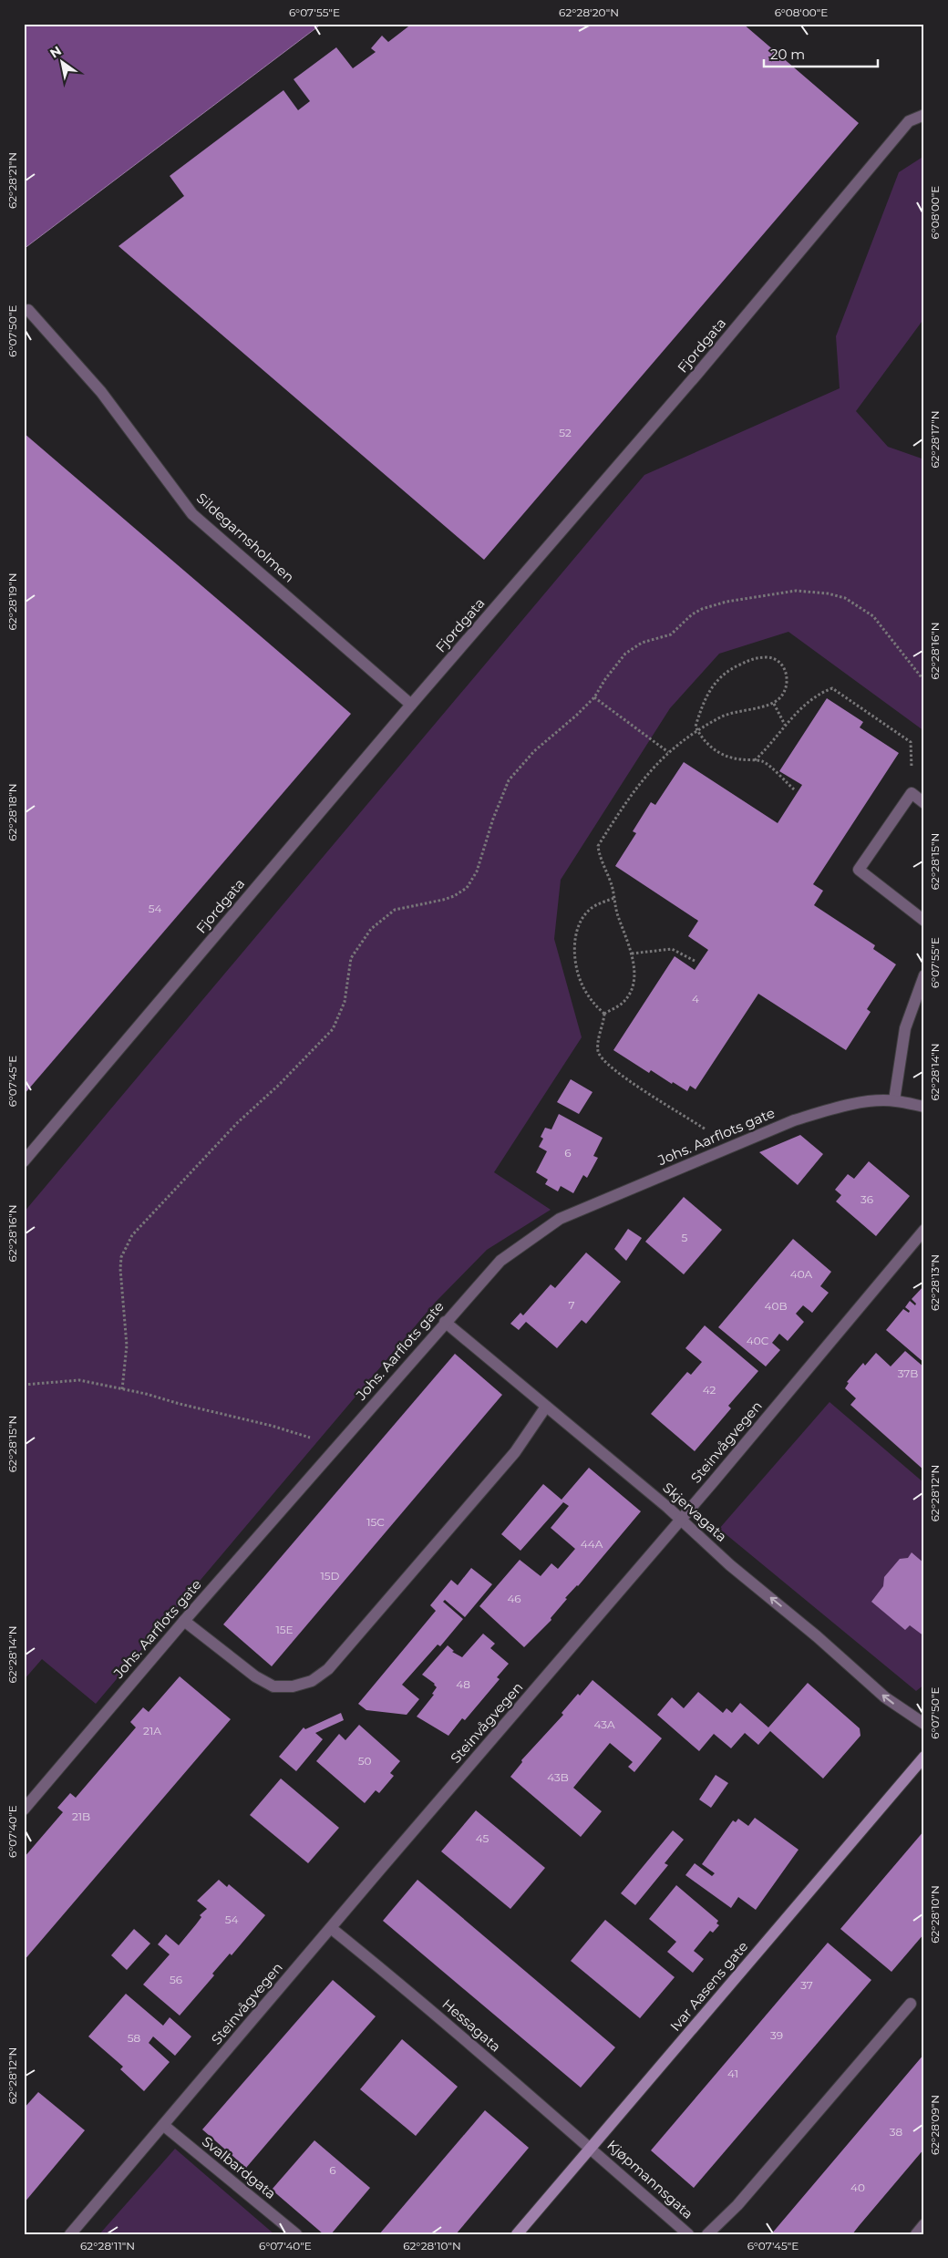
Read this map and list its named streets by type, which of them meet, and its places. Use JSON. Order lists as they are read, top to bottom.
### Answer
{
  "streets": {
    "main road": ["Ivar Aasens gate"],
    "street": [
      "Fjordgata",
      "Sildegarnsholmen",
      "Johs. Aarflots gate",
      "Steinvågvegen",
      "Skjervagata",
      "Hessagata",
      "Svalbardgata",
      "Kjøpmannsgata"
    ]
  },
  "crossings": [
    ["Fjordgata", "Sildegarnsholmen"],
    ["Johs. Aarflots gate", "Skjervagata"],
    ["Steinvågvegen", "Skjervagata"],
    ["Steinvågvegen", "Hessagata"],
    ["Steinvågvegen", "Svalbardgata"],
    ["Ivar Aasens gate", "Hessagata"],
    ["Ivar Aasens gate", "Kjøpmannsgata"],
    ["Hessagata", "Kjøpmannsgata"]
  ],
  "one_way": ["Skjervagata"],
  "house_numbers": [
    "52",
    "54",
    "4",
    "6",
    "36",
    "5",
    "40A",
    "7",
    "40B",
    "40C",
    "37B",
    "42",
    "15C",
    "44A",
    "15D",
    "46",
    "15E",
    "48",
    "43A",
    "21A",
    "50",
    "43B",
    "21B",
    "45",
    "54",
    "56",
    "37",
    "39",
    "58",
    "41",
    "38",
    "6",
    "40"
  ],
  "scale_bar": "20 m",
  "north": "top left",
  "coordinates": [
    "6°07'55\"E",
    "62°28'20\"N",
    "6°08'00\"E",
    "62°28'21\"N",
    "6°07'50\"E",
    "62°28'17\"N",
    "62°28'19\"N",
    "62°28'16\"N",
    "62°28'18\"N",
    "62°28'15\"N",
    "62°28'14\"N",
    "6°07'45\"E",
    "62°28'13\"N",
    "62°28'12\"N",
    "6°07'40\"E",
    "62°28'10\"N",
    "62°28'09\"N",
    "62°28'11\"N"
  ]
}
